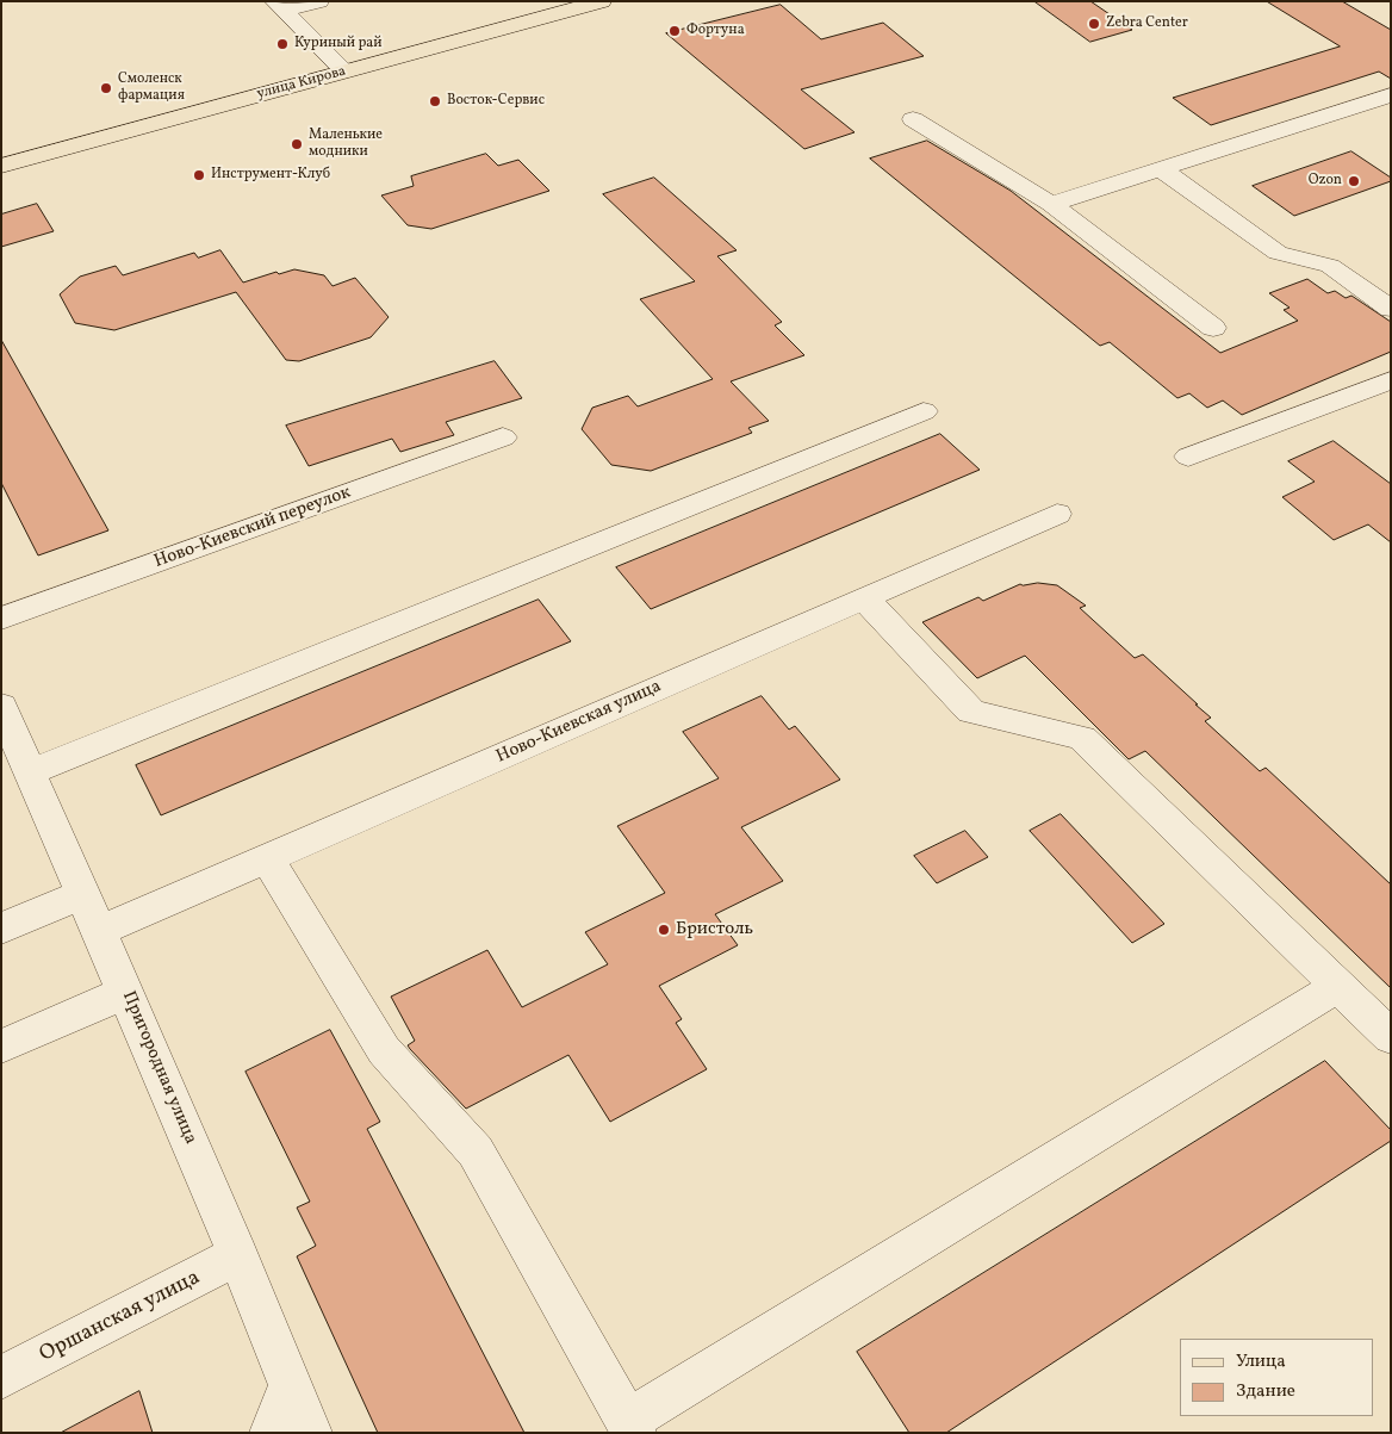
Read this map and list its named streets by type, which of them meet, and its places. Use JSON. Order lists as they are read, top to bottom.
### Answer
{
  "streets": {
    "main road": ["улица Кирова"],
    "street": [
      "Ново-Киевский переулок",
      "Ново-Киевская улица",
      "Пригородная улица",
      "Оршанская улица"
    ]
  },
  "crossings": [
    ["Ново-Киевская улица", "Пригородная улица"],
    ["Пригородная улица", "Оршанская улица"]
  ],
  "places": [
    "Zebra Center",
    "Фортуна",
    "Куриный рай",
    "Смоленск фармация",
    "Восток-Сервис",
    "Маленькие модники",
    "Инструмент-Клуб",
    "Ozon",
    "Бристоль"
  ],
  "legend": ["Улица", "Здание"]
}
